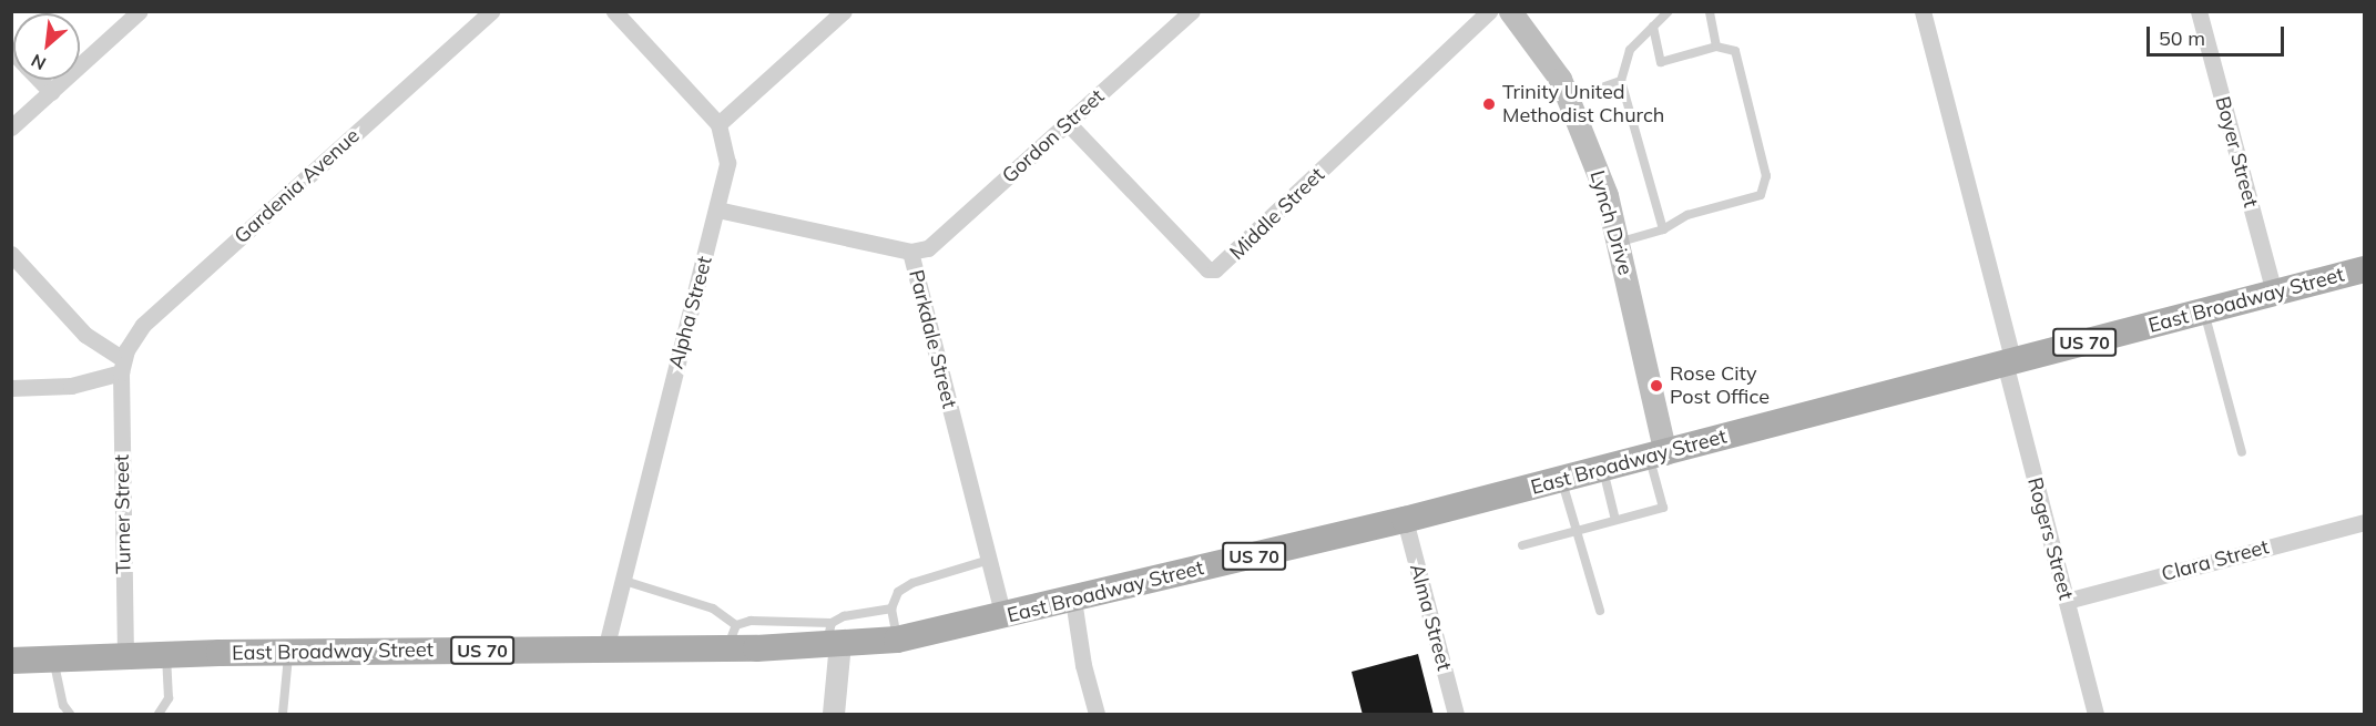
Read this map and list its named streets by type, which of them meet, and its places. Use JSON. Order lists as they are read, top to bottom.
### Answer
{
  "streets": {
    "main road": ["Lynch Drive", "East Broadway Street", "US 70"],
    "street": [
      "Gordon Street",
      "Boyer Street",
      "Gardenia Avenue",
      "Middle Street",
      "Alpha Street",
      "Parkdale Street",
      "Turner Street",
      "Rogers Street",
      "Clara Street",
      "Alma Street"
    ]
  },
  "crossings": [
    ["Gordon Street", "Middle Street"],
    ["Gordon Street", "Parkdale Street"],
    ["Boyer Street", "East Broadway Street"],
    ["Gardenia Avenue", "Turner Street"],
    ["Lynch Drive", "East Broadway Street"],
    ["East Broadway Street", "Alpha Street"],
    ["East Broadway Street", "Parkdale Street"],
    ["East Broadway Street", "Turner Street"],
    ["East Broadway Street", "Rogers Street"],
    ["East Broadway Street", "Alma Street"],
    ["Alpha Street", "Parkdale Street"],
    ["Rogers Street", "Clara Street"]
  ],
  "places": ["Trinity United Methodist Church", "Rose City Post Office"],
  "scale_bar": "50 m",
  "north": "bottom left"
}
